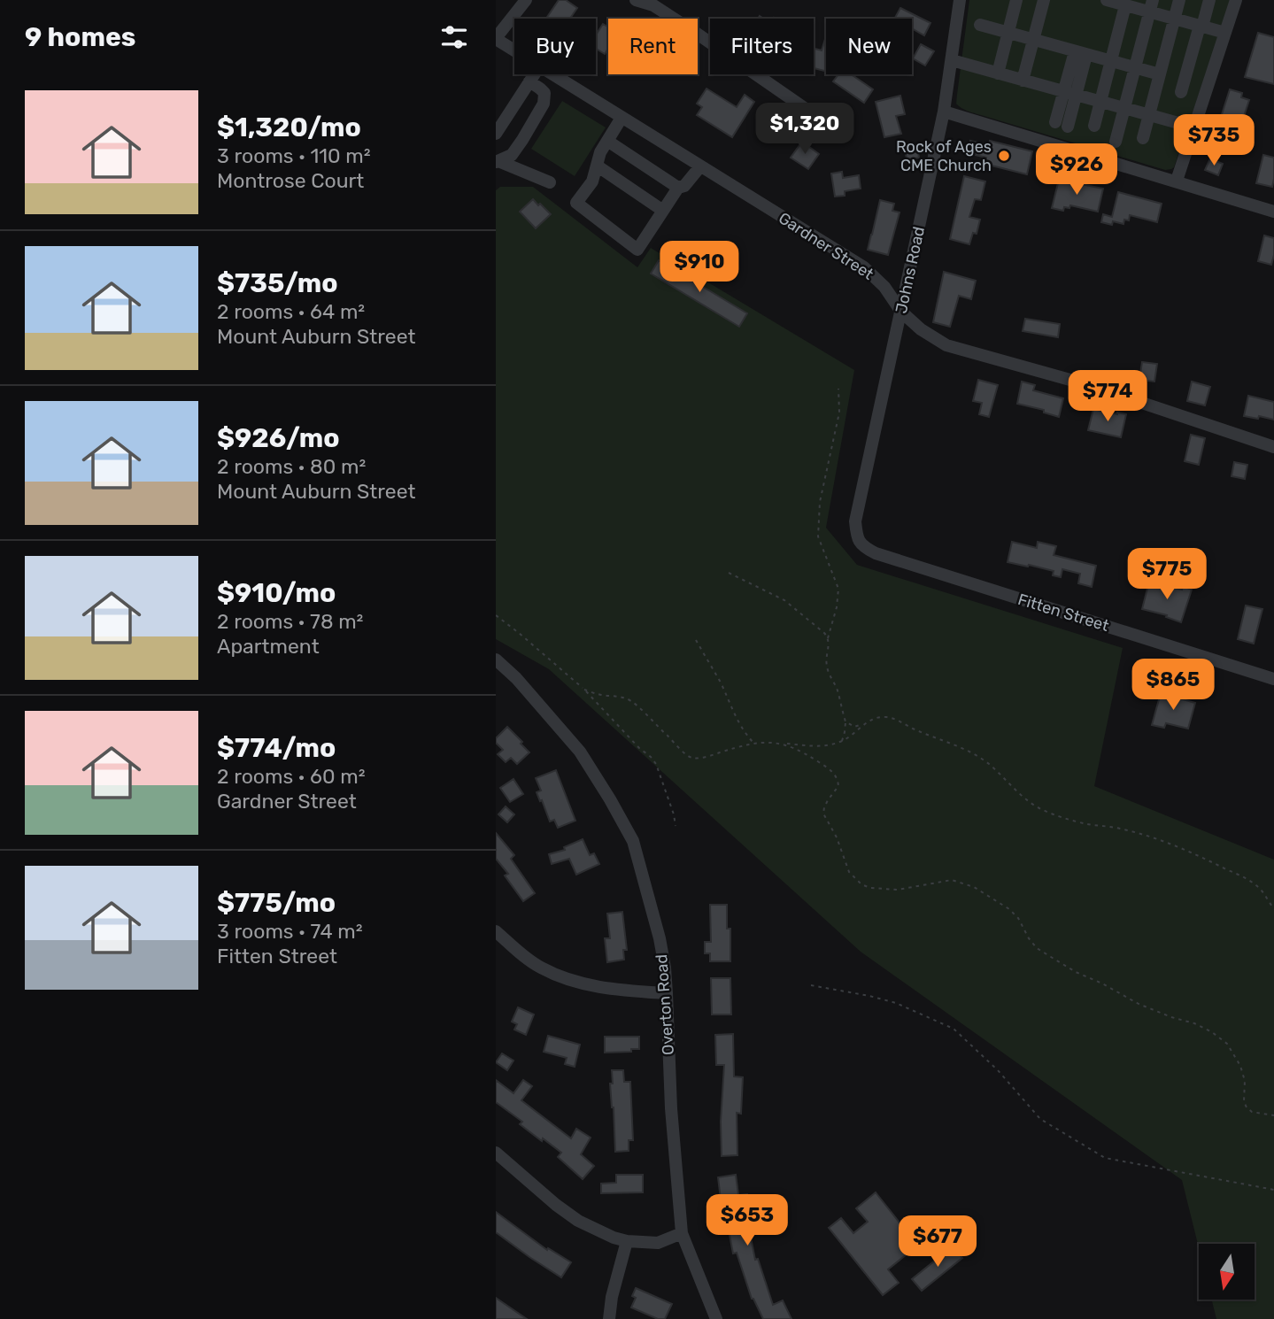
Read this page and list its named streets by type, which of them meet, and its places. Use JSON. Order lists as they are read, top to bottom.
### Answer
{
  "streets": {
    "street": [
      "Gardner Street",
      "Johns Road",
      "Fitten Street",
      "Overton Road"
    ]
  },
  "crossings": [
    ["Gardner Street", "Johns Road"],
    ["Johns Road", "Fitten Street"]
  ],
  "places": ["Rock of Ages CME Church"],
  "north": "bottom",
  "page": {
    "heading": "9 homes",
    "chip": [
      "Buy",
      "Rent",
      "Filters",
      "New"
    ],
    "list": [
      {
        "name": "$1,320/mo",
        "note": "3 rooms · 110 m² · Montrose Court"
      },
      {
        "name": "$735/mo",
        "note": "2 rooms · 64 m² · Mount Auburn Street"
      },
      {
        "name": "$926/mo",
        "note": "2 rooms · 80 m² · Mount Auburn Street"
      },
      {
        "name": "$910/mo",
        "note": "2 rooms · 78 m² · Apartment"
      },
      {
        "name": "$774/mo",
        "note": "2 rooms · 60 m² · Gardner Street"
      },
      {
        "name": "$775/mo",
        "note": "3 rooms · 74 m² · Fitten Street"
      }
    ],
    "price": [
      "$1,320",
      "$735",
      "$926",
      "$910",
      "$774",
      "$775",
      "$865",
      "$653",
      "$677"
    ]
  }
}
